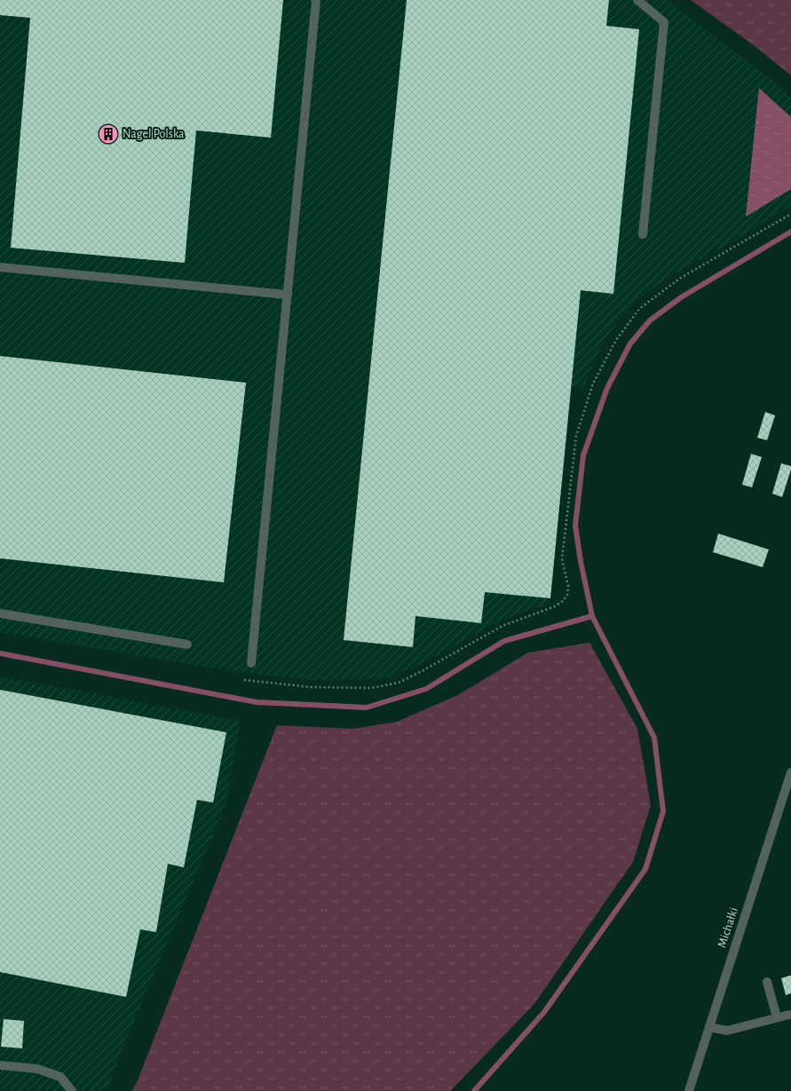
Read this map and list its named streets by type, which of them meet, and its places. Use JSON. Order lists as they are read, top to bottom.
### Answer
{
  "streets": {
    "street": ["Michałki"]
  },
  "places": {
    "building": ["Nagel Polska"]
  }
}
